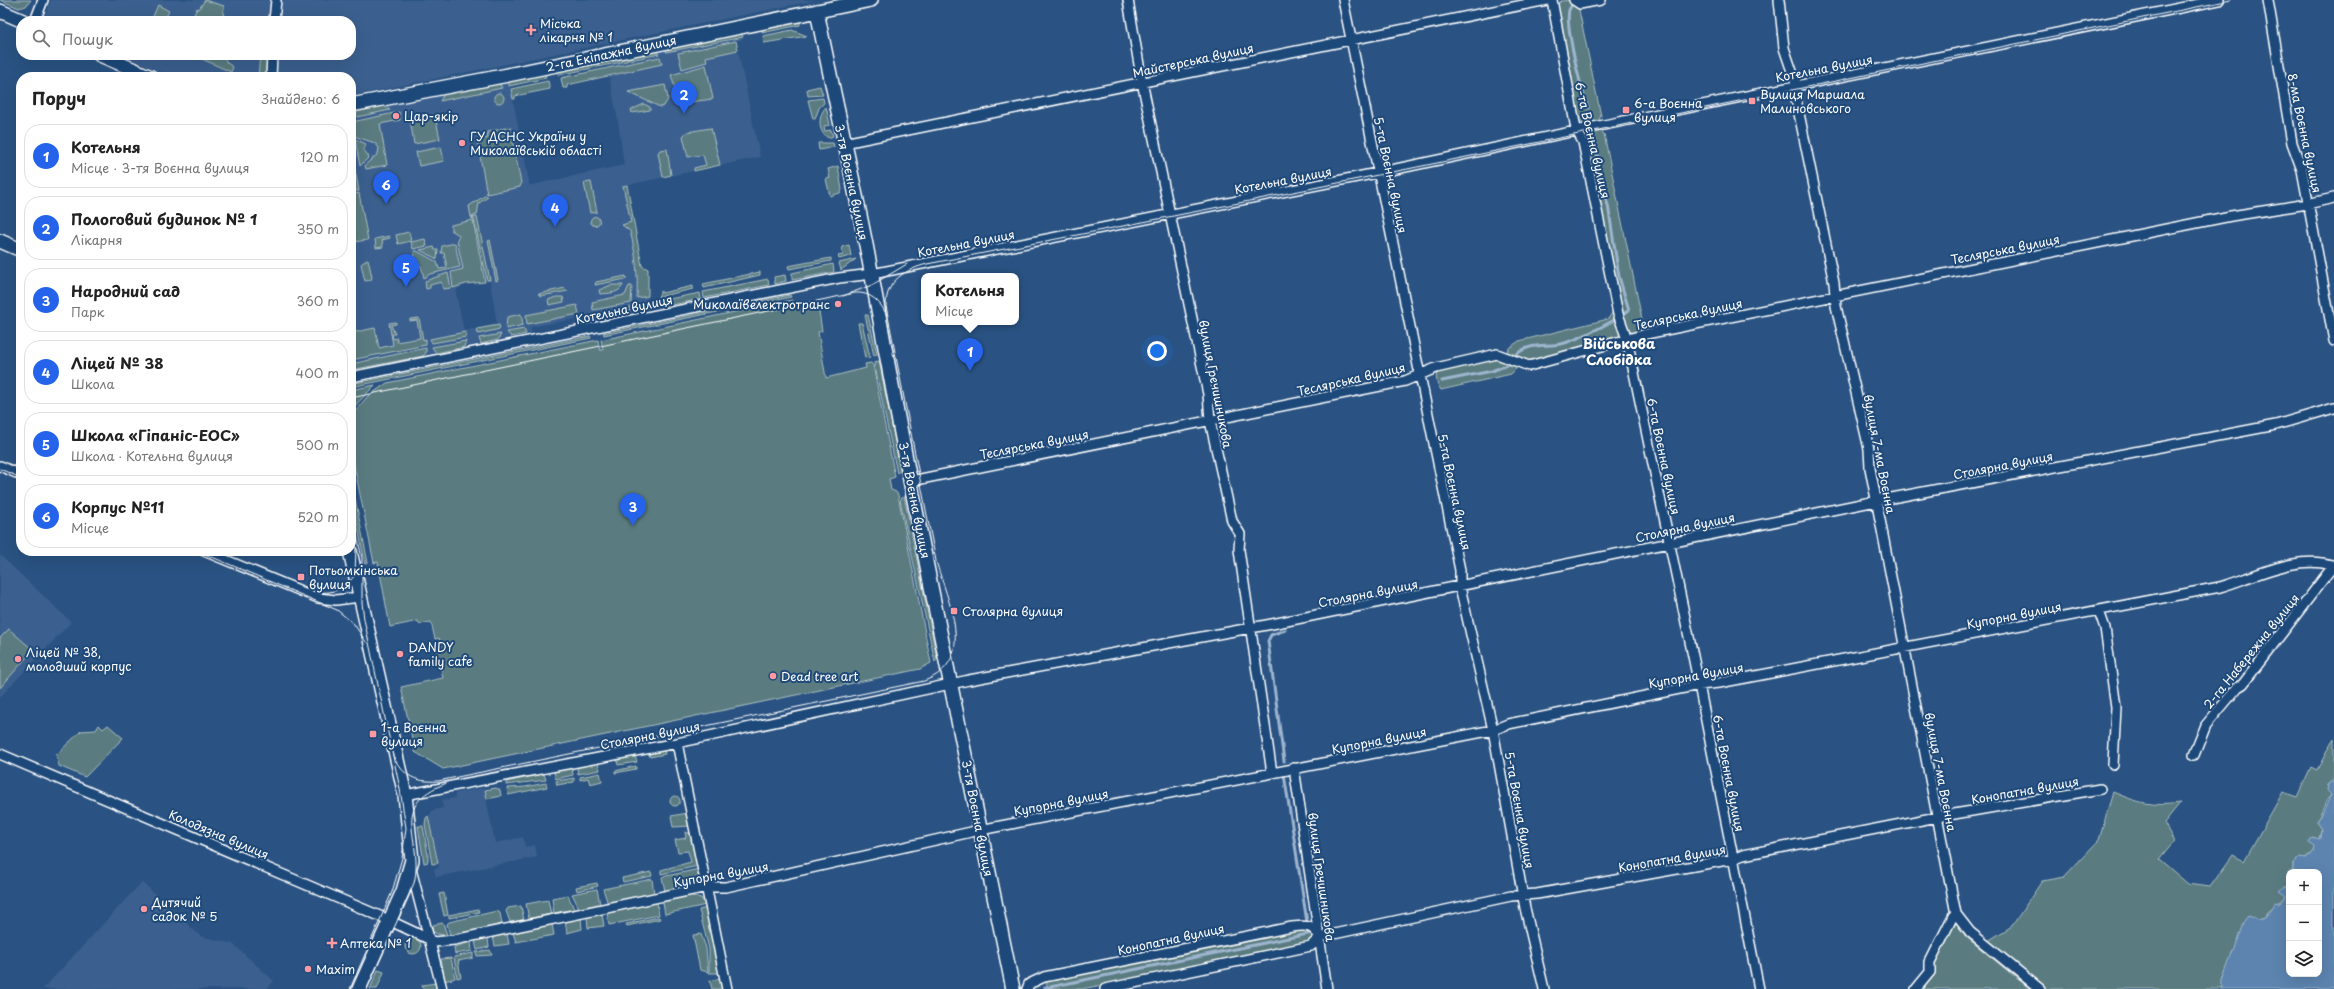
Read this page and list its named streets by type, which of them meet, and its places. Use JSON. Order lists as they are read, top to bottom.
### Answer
{
  "streets": {
    "main road": ["2-га Екіпажна вулиця", "3-тя Воєнна вулиця"],
    "street": [
      "Майстерська вулиця",
      "Котельна вулиця",
      "8-ма Воєнна вулиця",
      "6-та Воєнна вулиця",
      "5-та Воєнна вулиця",
      "Теслярська вулиця",
      "вулиця Гречишникова",
      "вулиця 7-ма Воєнна",
      "Столярна вулиця",
      "Купорна вулиця",
      "2-га Набережна вулиця",
      "Конопатна вулиця",
      "Колодязна вулиця"
    ]
  },
  "crossings": [
    ["2-га Екіпажна вулиця", "3-тя Воєнна вулиця"],
    ["Майстерська вулиця", "5-та Воєнна вулиця"],
    ["Майстерська вулиця", "3-тя Воєнна вулиця"],
    ["Майстерська вулиця", "вулиця Гречишникова"],
    ["Котельна вулиця", "6-та Воєнна вулиця"],
    ["Котельна вулиця", "5-та Воєнна вулиця"],
    ["Котельна вулиця", "3-тя Воєнна вулиця"],
    ["Котельна вулиця", "вулиця Гречишникова"],
    ["Котельна вулиця", "вулиця 7-ма Воєнна"],
    ["8-ма Воєнна вулиця", "Теслярська вулиця"],
    ["6-та Воєнна вулиця", "Теслярська вулиця"],
    ["6-та Воєнна вулиця", "Столярна вулиця"],
    ["6-та Воєнна вулиця", "Купорна вулиця"],
    ["6-та Воєнна вулиця", "Конопатна вулиця"],
    ["5-та Воєнна вулиця", "Теслярська вулиця"],
    ["5-та Воєнна вулиця", "Столярна вулиця"],
    ["5-та Воєнна вулиця", "Купорна вулиця"],
    ["5-та Воєнна вулиця", "Конопатна вулиця"],
    ["3-тя Воєнна вулиця", "Теслярська вулиця"],
    ["3-тя Воєнна вулиця", "Столярна вулиця"],
    ["3-тя Воєнна вулиця", "Купорна вулиця"],
    ["Теслярська вулиця", "вулиця Гречишникова"],
    ["Теслярська вулиця", "вулиця 7-ма Воєнна"],
    ["вулиця Гречишникова", "Столярна вулиця"],
    ["вулиця Гречишникова", "Купорна вулиця"],
    ["вулиця Гречишникова", "Конопатна вулиця"],
    ["вулиця 7-ма Воєнна", "Столярна вулиця"],
    ["вулиця 7-ма Воєнна", "Купорна вулиця"],
    ["вулиця 7-ма Воєнна", "Конопатна вулиця"],
    ["Купорна вулиця", "2-га Набережна вулиця"],
    ["Купорна вулиця", "Колодязна вулиця"]
  ],
  "districts": ["Військова Слобідка"],
  "places": {
    "health": ["Міська лікарня № 1", "Аптека № 1"],
    "transit": [
      "Вулиця Маршала Малиновського",
      "6-а Воєнна вулиця",
      "Потьомкінська вулиця",
      "Столярна вулиця",
      "1-а Воєнна вулиця"
    ],
    "other": [
      "Цар-якір",
      "ГУ ДСНС України у Миколаївській області",
      "Миколаївелектротранс",
      "DANDY family cafe",
      "Ліцей № 38, молодший корпус",
      "Dead tree art",
      "Дитячий садок № 5",
      "Maxim"
    ]
  },
  "page": {
    "search": "Пошук",
    "heading": ["Поруч", "Знайдено: 6"],
    "pins": [
      "2",
      "6",
      "4",
      "5",
      "1",
      "3"
    ],
    "list": [
      {
        "mark": "1",
        "name": "Котельня",
        "note": "Місце · 3-тя Воєнна вулиця",
        "value": "120 m"
      },
      {
        "mark": "2",
        "name": "Пологовий будинок № 1",
        "note": "Лікарня",
        "value": "350 m"
      },
      {
        "mark": "3",
        "name": "Народний сад",
        "note": "Парк",
        "value": "360 m"
      },
      {
        "mark": "4",
        "name": "Ліцей № 38",
        "note": "Школа",
        "value": "400 m"
      },
      {
        "mark": "5",
        "name": "Школа «Гіпаніс-ЕОС»",
        "note": "Школа · Котельна вулиця",
        "value": "500 m"
      },
      {
        "mark": "6",
        "name": "Корпус №11",
        "note": "Місце",
        "value": "520 m"
      }
    ],
    "popup": ["Котельня", "Місце"],
    "map_buttons": ["+", "−"]
  }
}
